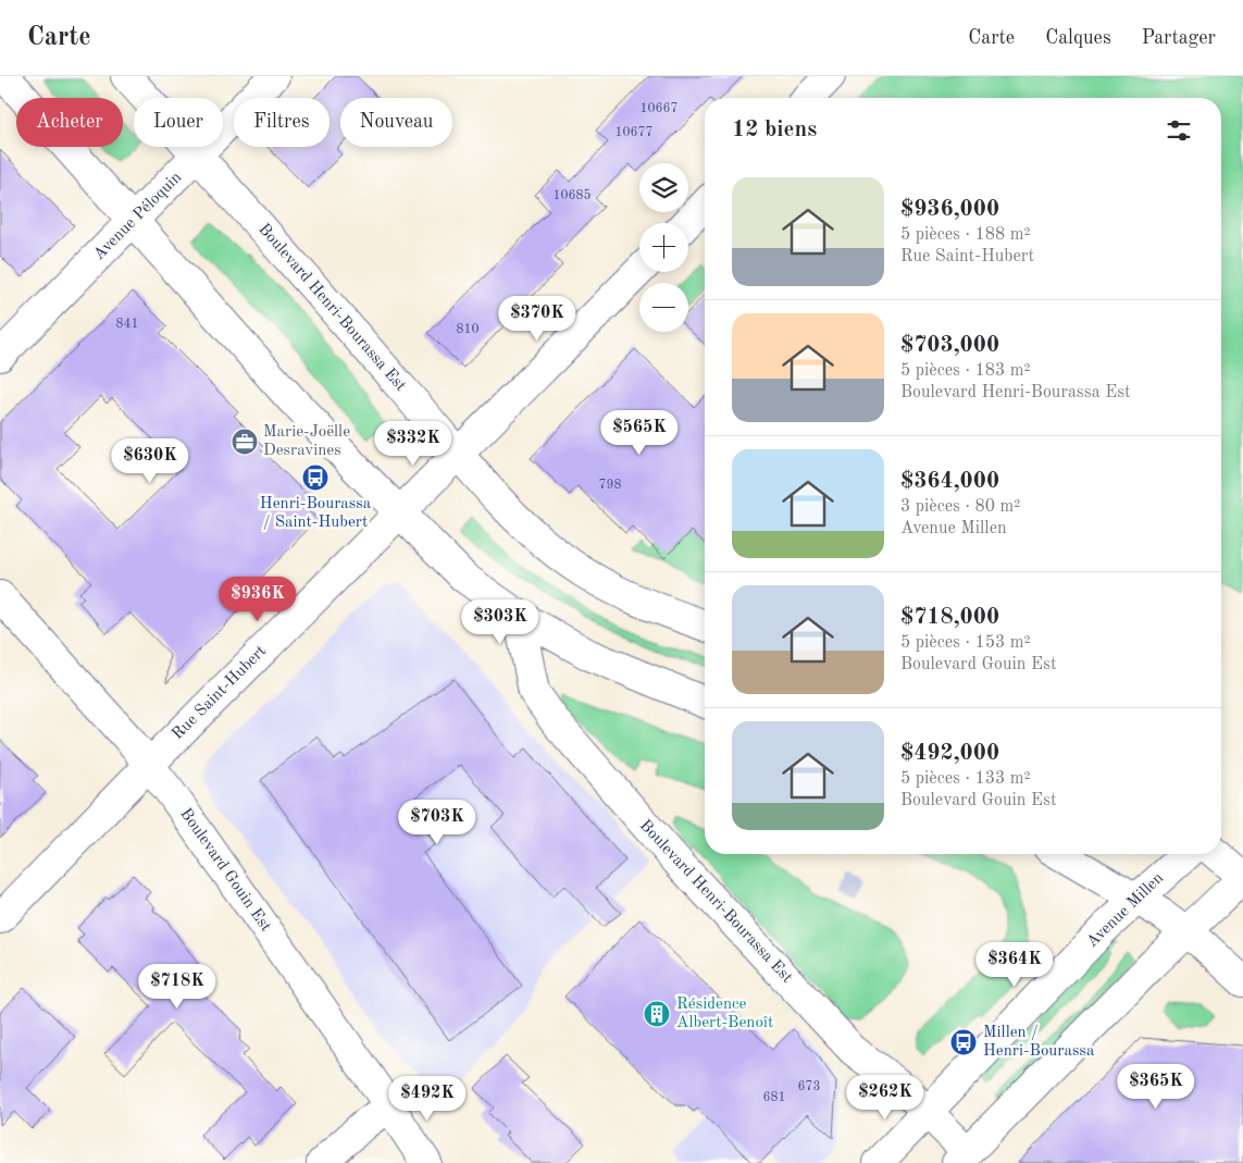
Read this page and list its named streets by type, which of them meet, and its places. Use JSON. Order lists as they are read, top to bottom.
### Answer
{
  "streets": {
    "street": [
      "Avenue Péloquin",
      "Boulevard Henri-Bourassa Est",
      "Rue Saint-Hubert",
      "Boulevard Gouin Est",
      "Avenue Millen"
    ]
  },
  "crossings": [
    ["Avenue Péloquin", "Boulevard Henri-Bourassa Est"],
    ["Boulevard Henri-Bourassa Est", "Rue Saint-Hubert"],
    ["Boulevard Henri-Bourassa Est", "Avenue Millen"],
    ["Rue Saint-Hubert", "Boulevard Gouin Est"]
  ],
  "places": {
    "office": ["Marie-Joëlle Desravines"],
    "bus stop": ["Henri-Bourassa / Saint-Hubert", "Millen / Henri-Bourassa"],
    "building": ["Résidence Albert-Benoît"]
  },
  "house_numbers": [
    "10667",
    "10677",
    "10685",
    "841",
    "810",
    "798",
    "673",
    "681"
  ],
  "page": {
    "header": "Carte",
    "nav": ["Carte", "Calques", "Partager"],
    "chip": [
      "Acheter",
      "Louer",
      "Filtres",
      "Nouveau"
    ],
    "heading": "12 biens",
    "map_buttons": ["+", "−"],
    "list": [
      {
        "name": "$936,000",
        "note": "5 pièces · 188 m² · Rue Saint-Hubert"
      },
      {
        "name": "$703,000",
        "note": "5 pièces · 183 m² · Boulevard Henri-Bourassa Est"
      },
      {
        "name": "$364,000",
        "note": "3 pièces · 80 m² · Avenue Millen"
      },
      {
        "name": "$718,000",
        "note": "5 pièces · 153 m² · Boulevard Gouin Est"
      },
      {
        "name": "$492,000",
        "note": "5 pièces · 133 m² · Boulevard Gouin Est"
      }
    ],
    "price": [
      "$370K",
      "$565K",
      "$332K",
      "$630K",
      "$936K",
      "$303K",
      "$703K",
      "$364K",
      "$718K",
      "$365K",
      "$262K",
      "$492K"
    ]
  }
}
